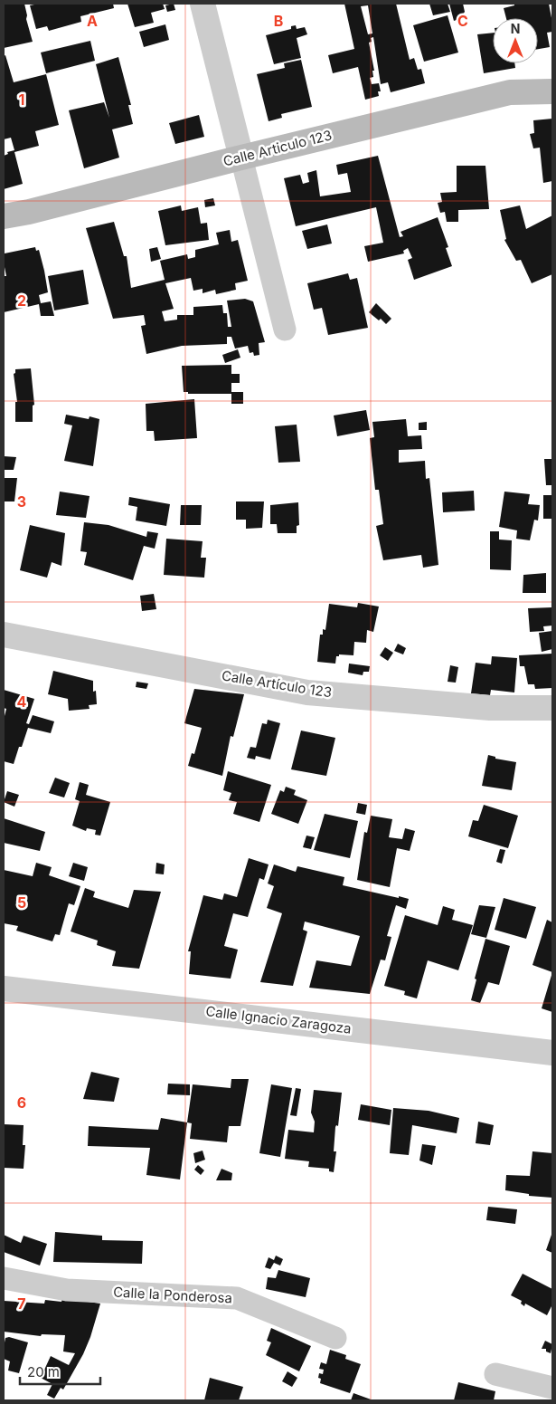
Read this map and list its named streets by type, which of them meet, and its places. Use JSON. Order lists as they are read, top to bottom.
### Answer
{
  "streets": {
    "main road": ["Calle Articulo 123"],
    "street": ["Calle Artículo 123", "Calle Ignacio Zaragoza", "Calle la Ponderosa"]
  },
  "scale_bar": "20 m",
  "north": "top",
  "grid": {
    "columns": ["A", "B", "C"],
    "rows": [
      "1",
      "2",
      "3",
      "4",
      "5",
      "6",
      "7"
    ]
  }
}
